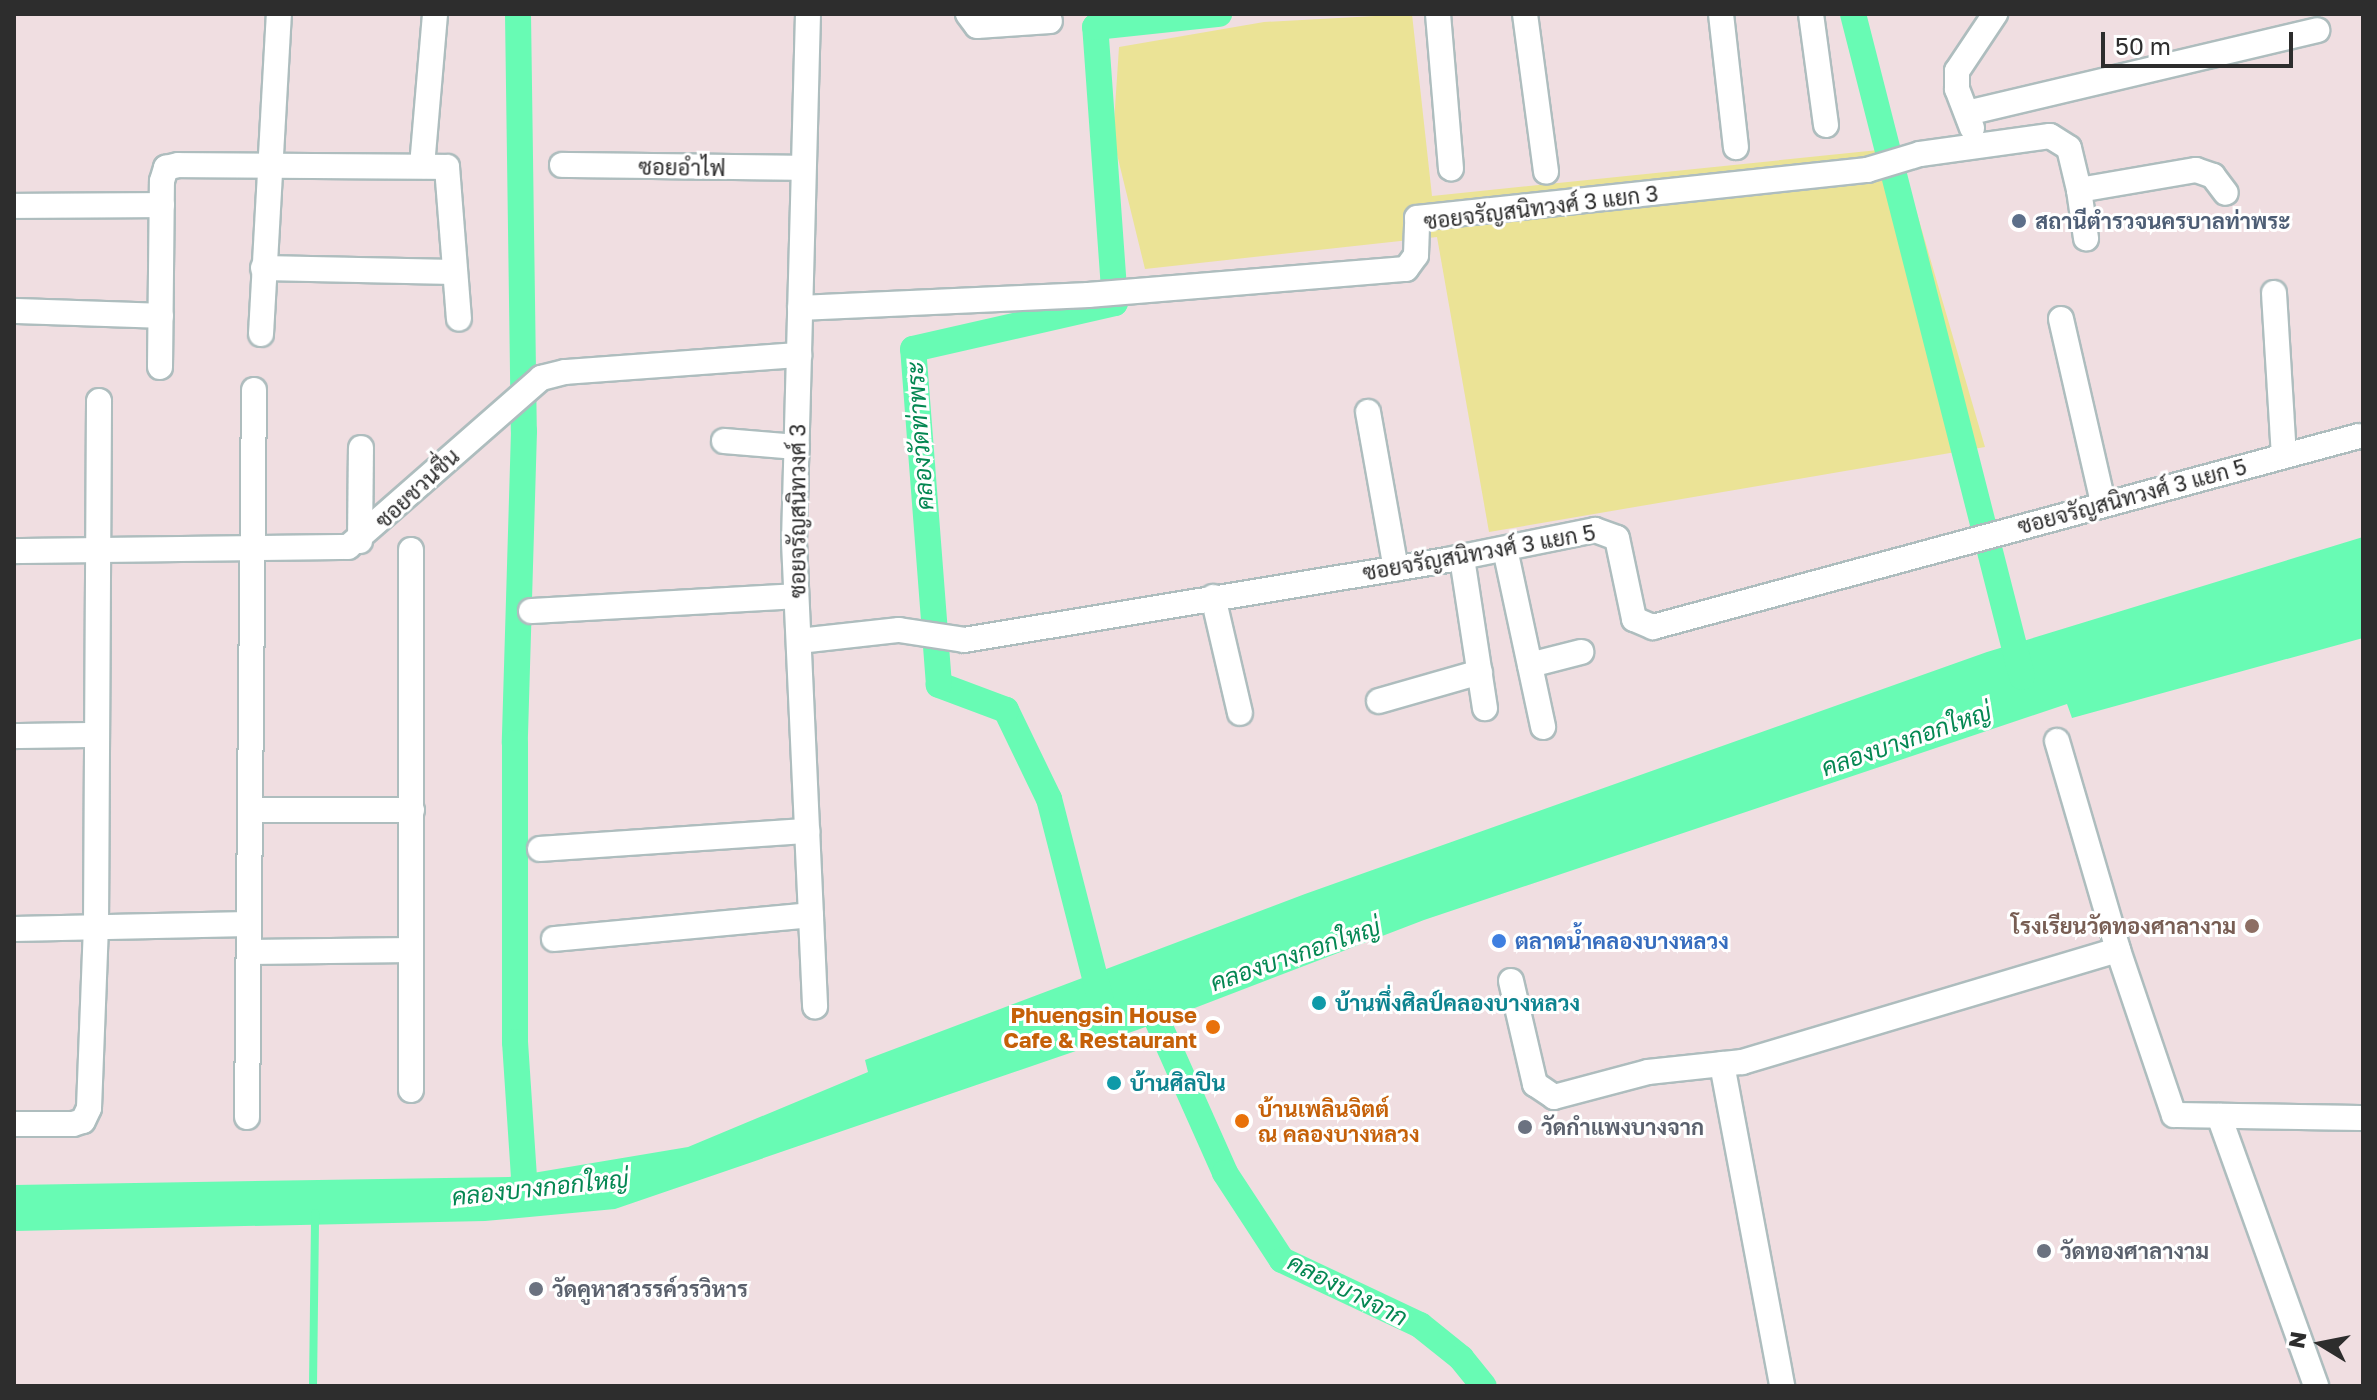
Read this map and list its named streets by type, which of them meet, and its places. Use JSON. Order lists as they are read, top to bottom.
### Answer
{
  "streets": {
    "street": [
      "ซอยอำไฟ",
      "ซอยจรัญสนิทวงศ์ 3 แยก 3",
      "ซอยชวนชื่น",
      "ซอยจรัญสนิทวงศ์ 3 แยก 5",
      "ซอยจรัญสนิทวงศ์ 3"
    ]
  },
  "crossings": [
    ["ซอยอำไฟ", "ซอยจรัญสนิทวงศ์ 3"],
    ["ซอยจรัญสนิทวงศ์ 3 แยก 3", "ซอยจรัญสนิทวงศ์ 3"],
    ["ซอยชวนชื่น", "ซอยจรัญสนิทวงศ์ 3"],
    ["ซอยจรัญสนิทวงศ์ 3 แยก 5", "ซอยจรัญสนิทวงศ์ 3"]
  ],
  "water": ["คลองวัดท่าพระ", "คลองบางกอกใหญ่", "คลองบางจาก"],
  "places": [
    "สถานีตำรวจนครบาลท่าพระ",
    "โรงเรียนวัดทองศาลางาม",
    "ตลาดน้ำคลองบางหลวง",
    "บ้านพึ่งศิลป์คลองบางหลวง",
    "Phuengsin House Cafe & Restaurant",
    "บ้านศิลปิน",
    "บ้านเพลินจิตต์ ณ คลองบางหลวง",
    "วัดกำแพงบางจาก",
    "วัดทองศาลางาม",
    "วัดคูหาสวรรค์วรวิหาร"
  ],
  "scale_bar": "50 m",
  "north": "left"
}
